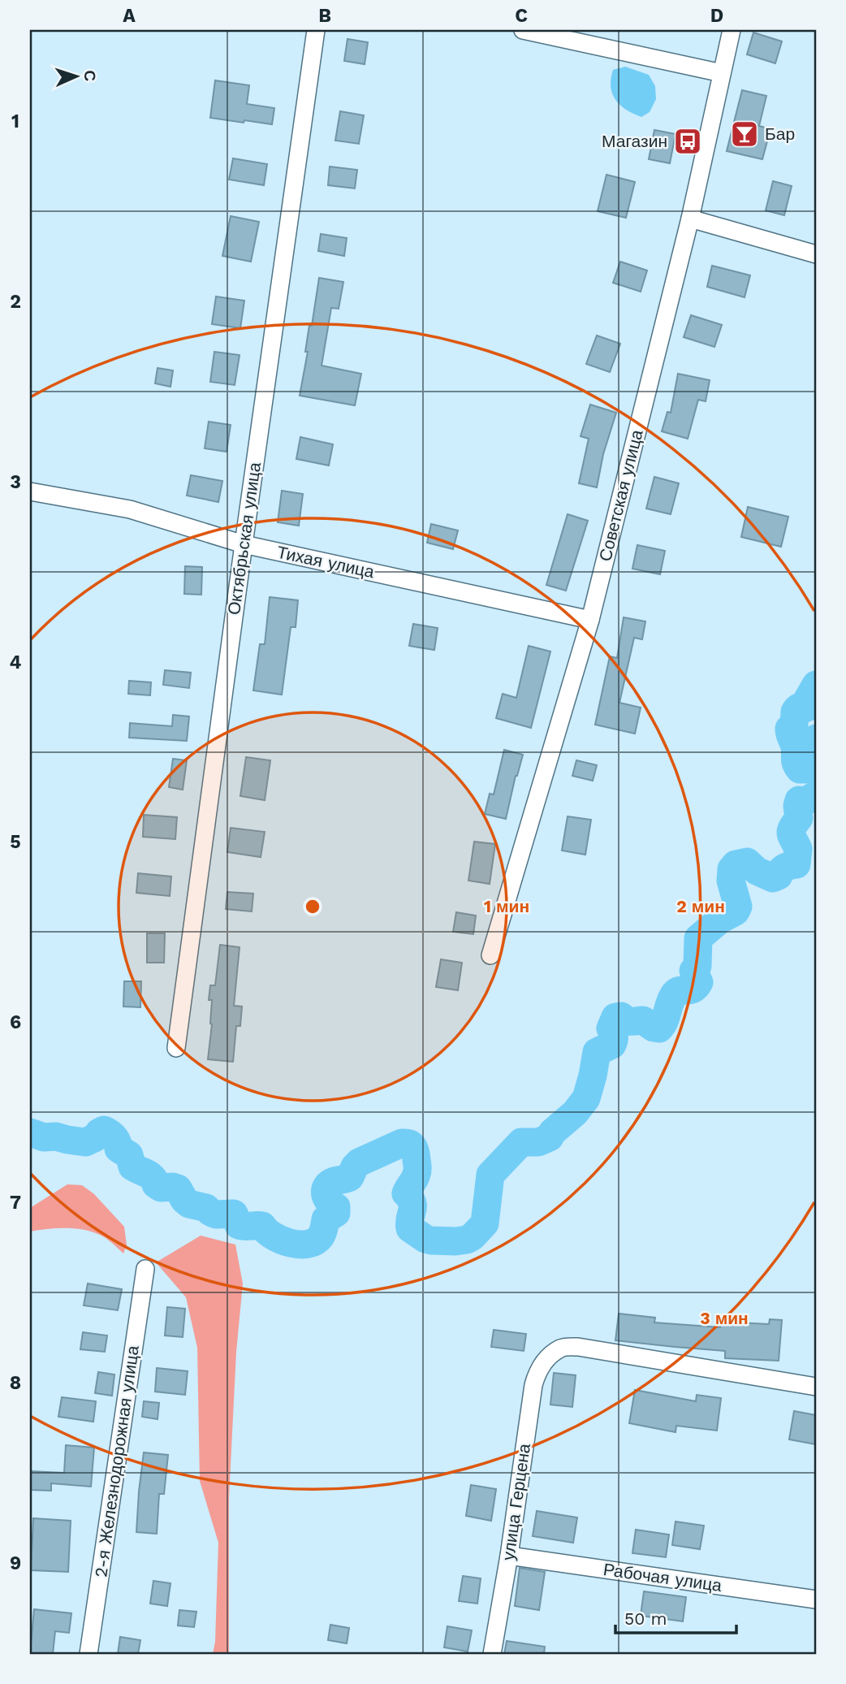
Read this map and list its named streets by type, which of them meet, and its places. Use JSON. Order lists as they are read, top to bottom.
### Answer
{
  "streets": {
    "street": [
      "Советская улица",
      "Октябрьская улица",
      "Тихая улица",
      "2-я Железнодорожная улица",
      "улица Герцена",
      "Рабочая улица"
    ]
  },
  "crossings": [
    ["Советская улица", "Тихая улица"],
    ["Октябрьская улица", "Тихая улица"],
    ["улица Герцена", "Рабочая улица"]
  ],
  "places": {
    "bar": ["Бар"],
    "bus stop": ["Магазин"]
  },
  "scale_bar": "50 m",
  "north": "right",
  "grid": {
    "columns": [
      "A",
      "B",
      "C",
      "D"
    ],
    "rows": [
      "1",
      "2",
      "3",
      "4",
      "5",
      "6",
      "7",
      "8",
      "9"
    ]
  },
  "rings": ["1 мин", "2 мин", "3 мин"]
}
